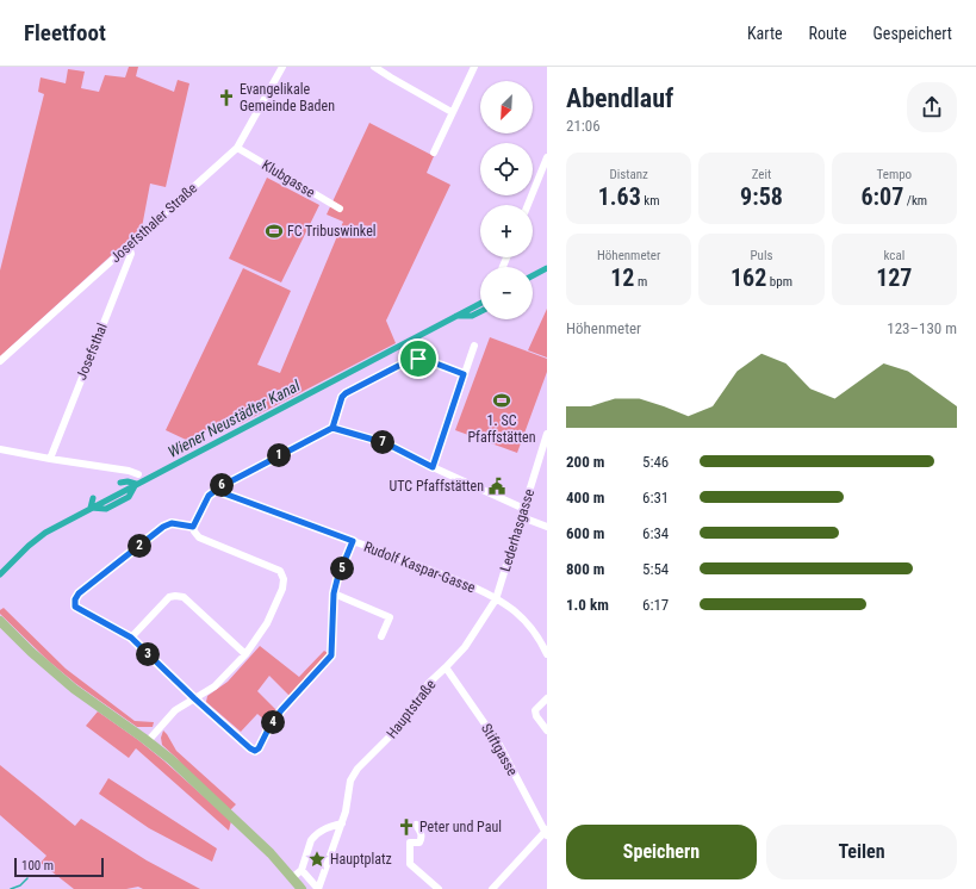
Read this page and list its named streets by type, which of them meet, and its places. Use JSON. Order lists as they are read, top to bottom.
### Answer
{
  "streets": {
    "street": [
      "Klubgasse",
      "Josefsthaler Straße",
      "Josefsthal",
      "Lederhasgasse",
      "Rudolf Kaspar-Gasse",
      "Hauptstraße",
      "Stiftgasse"
    ]
  },
  "crossings": [
    ["Klubgasse", "Josefsthaler Straße"],
    ["Josefsthaler Straße", "Josefsthal"],
    ["Lederhasgasse", "Rudolf Kaspar-Gasse"],
    ["Lederhasgasse", "Hauptstraße"],
    ["Rudolf Kaspar-Gasse", "Hauptstraße"],
    ["Hauptstraße", "Stiftgasse"]
  ],
  "water": ["Wiener Neustädter Kanal"],
  "places": {
    "church": ["Evangelikale Gemeinde Baden", "Peter und Paul"],
    "sports": ["FC Tribuswinkel", "1. SC Pfaffstätten"],
    "public building": ["UTC Pfaffstätten"],
    "place": ["Hauptplatz"]
  },
  "scale_bar": "100 m",
  "north": "bottom left",
  "page": {
    "header": "Fleetfoot",
    "nav": ["Karte", "Route", "Gespeichert"],
    "heading": ["Abendlauf", "21:06"],
    "map_buttons": ["+", "−"],
    "stats": [
      ["Distanz", "1.63 km"],
      ["Zeit", "9:58"],
      ["Tempo", "6:07 /km"],
      ["Höhenmeter", "12 m"],
      ["Puls", "162 bpm"],
      ["kcal", "127"]
    ],
    "chart": ["Höhenmeter", "123–130 m"],
    "pins": [
      "7",
      "1",
      "6",
      "2",
      "5",
      "3",
      "4"
    ],
    "list": [
      {
        "name": "200 m",
        "note": "5:46"
      },
      {
        "name": "400 m",
        "note": "6:31"
      },
      {
        "name": "600 m",
        "note": "6:34"
      },
      {
        "name": "800 m",
        "note": "5:54"
      },
      {
        "name": "1.0 km",
        "note": "6:17"
      }
    ],
    "buttons": ["Speichern", "Teilen"],
    "scale": "100 m"
  }
}
